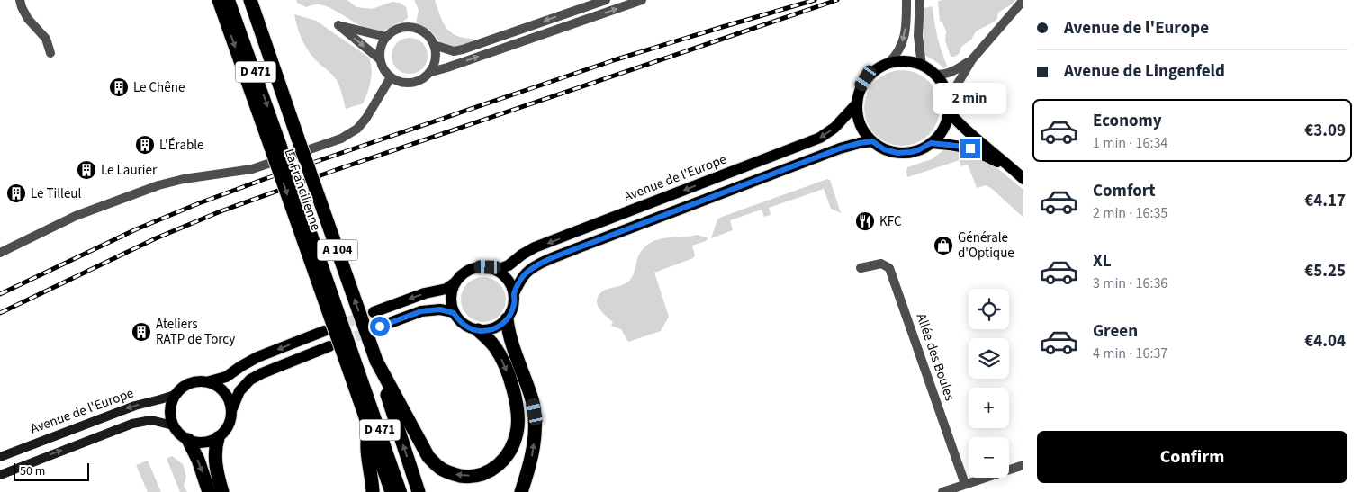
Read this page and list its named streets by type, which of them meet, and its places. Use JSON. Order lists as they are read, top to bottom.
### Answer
{
  "streets": {
    "highway": ["La Francilienne", "A 104"],
    "main road": ["D 471", "Avenue de l'Europe"],
    "street": ["Allée des Boules"]
  },
  "crossings": [
    ["D 471", "La Francilienne"]
  ],
  "places": {
    "building": [
      "Le Chêne",
      "L'Érable",
      "Le Laurier",
      "Le Tilleul",
      "Ateliers RATP de Torcy"
    ],
    "restaurant": ["KFC"],
    "shop": ["Générale d'Optique"]
  },
  "scale_bar": "50 m",
  "page": {
    "banner": ["Avenue de l'Europe", "Avenue de Lingenfeld"],
    "bubble": "2 min",
    "list": [
      {
        "name": "Economy",
        "note": "1 min · 16:34",
        "value": "€3.09"
      },
      {
        "name": "Comfort",
        "note": "2 min · 16:35",
        "value": "€4.17"
      },
      {
        "name": "XL",
        "note": "3 min · 16:36",
        "value": "€5.25"
      },
      {
        "name": "Green",
        "note": "4 min · 16:37",
        "value": "€4.04"
      }
    ],
    "map_buttons": ["+", "−"],
    "buttons": "Confirm",
    "scale": "50 m"
  }
}
